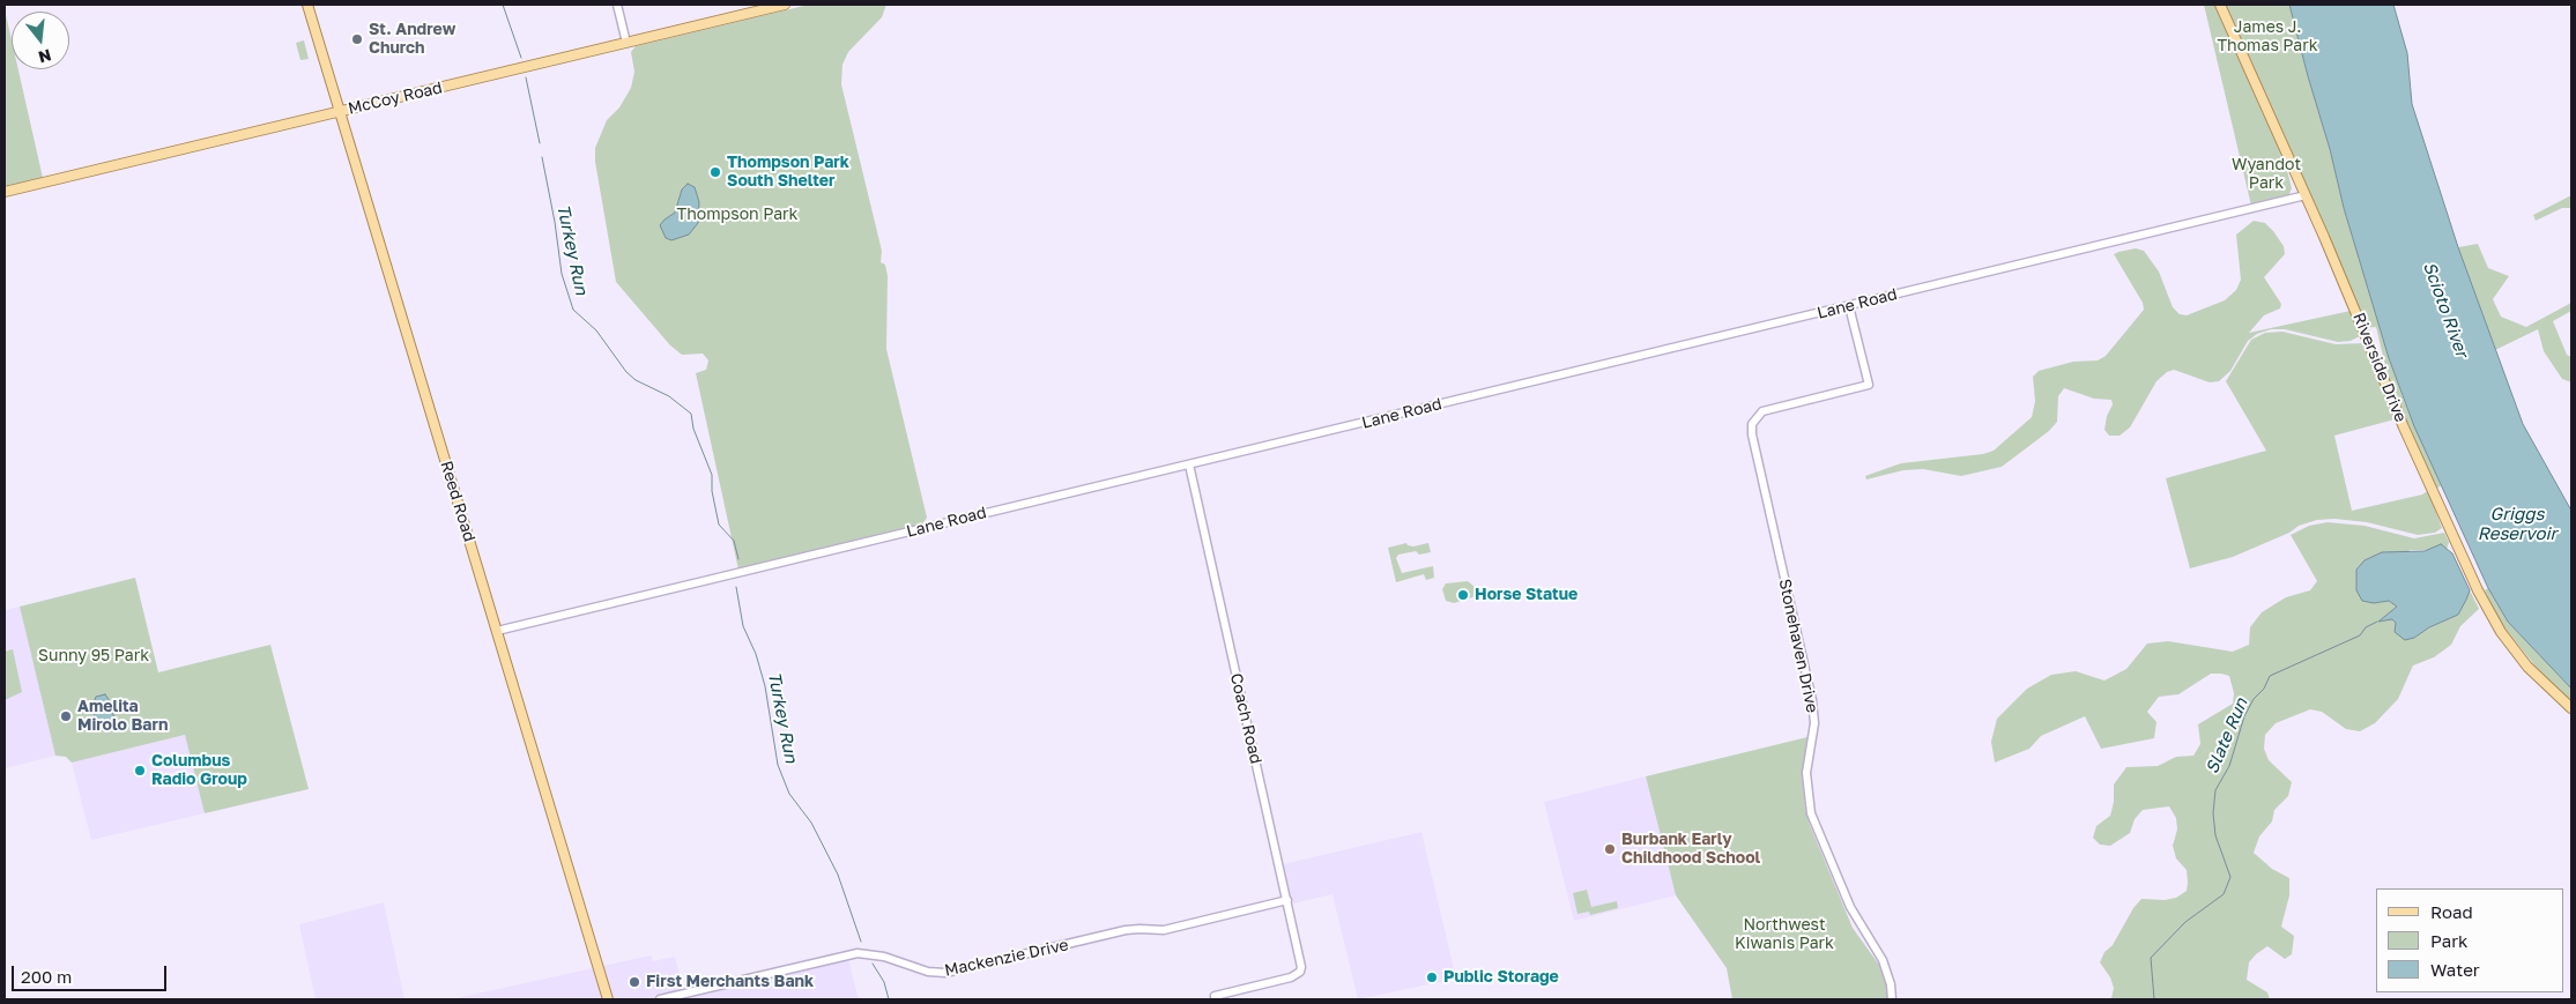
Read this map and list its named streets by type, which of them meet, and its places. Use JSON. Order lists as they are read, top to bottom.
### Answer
{
  "streets": {
    "main road": ["McCoy Road", "Riverside Drive", "Reed Road"],
    "street": [
      "Lane Road",
      "Stonehaven Drive",
      "Coach Road",
      "Mackenzie Drive"
    ]
  },
  "crossings": [
    ["McCoy Road", "Reed Road"],
    ["Lane Road", "Riverside Drive"],
    ["Lane Road", "Reed Road"],
    ["Lane Road", "Stonehaven Drive"],
    ["Lane Road", "Coach Road"],
    ["Coach Road", "Mackenzie Drive"]
  ],
  "water": [
    "Turkey Run",
    "Scioto River",
    "Griggs Reservoir",
    "Slate Run"
  ],
  "parks": [
    "James J. Thomas Park",
    "Wyandot Park",
    "Thompson Park",
    "Sunny 95 Park",
    "Northwest Kiwanis Park"
  ],
  "places": [
    "St. Andrew Church",
    "Thompson Park South Shelter",
    "Horse Statue",
    "Amelita Mirolo Barn",
    "Columbus Radio Group",
    "Burbank Early Childhood School",
    "Public Storage",
    "First Merchants Bank"
  ],
  "legend": ["Road", "Park", "Water"],
  "scale_bar": "200 m",
  "north": "bottom"
}
